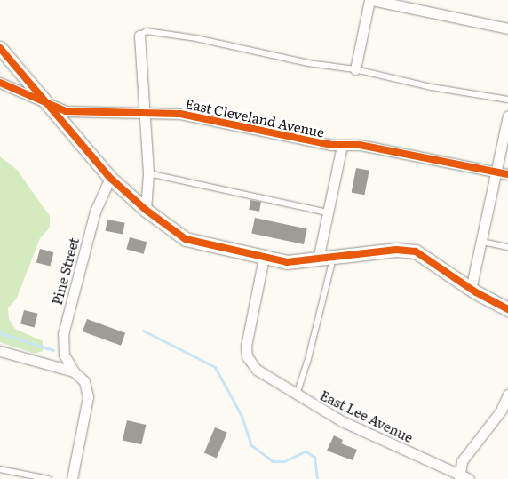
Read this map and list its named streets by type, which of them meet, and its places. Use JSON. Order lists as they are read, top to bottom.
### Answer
{
  "streets": {
    "street": ["East Cleveland Avenue", "Pine Street", "East Lee Avenue"]
  }
}
